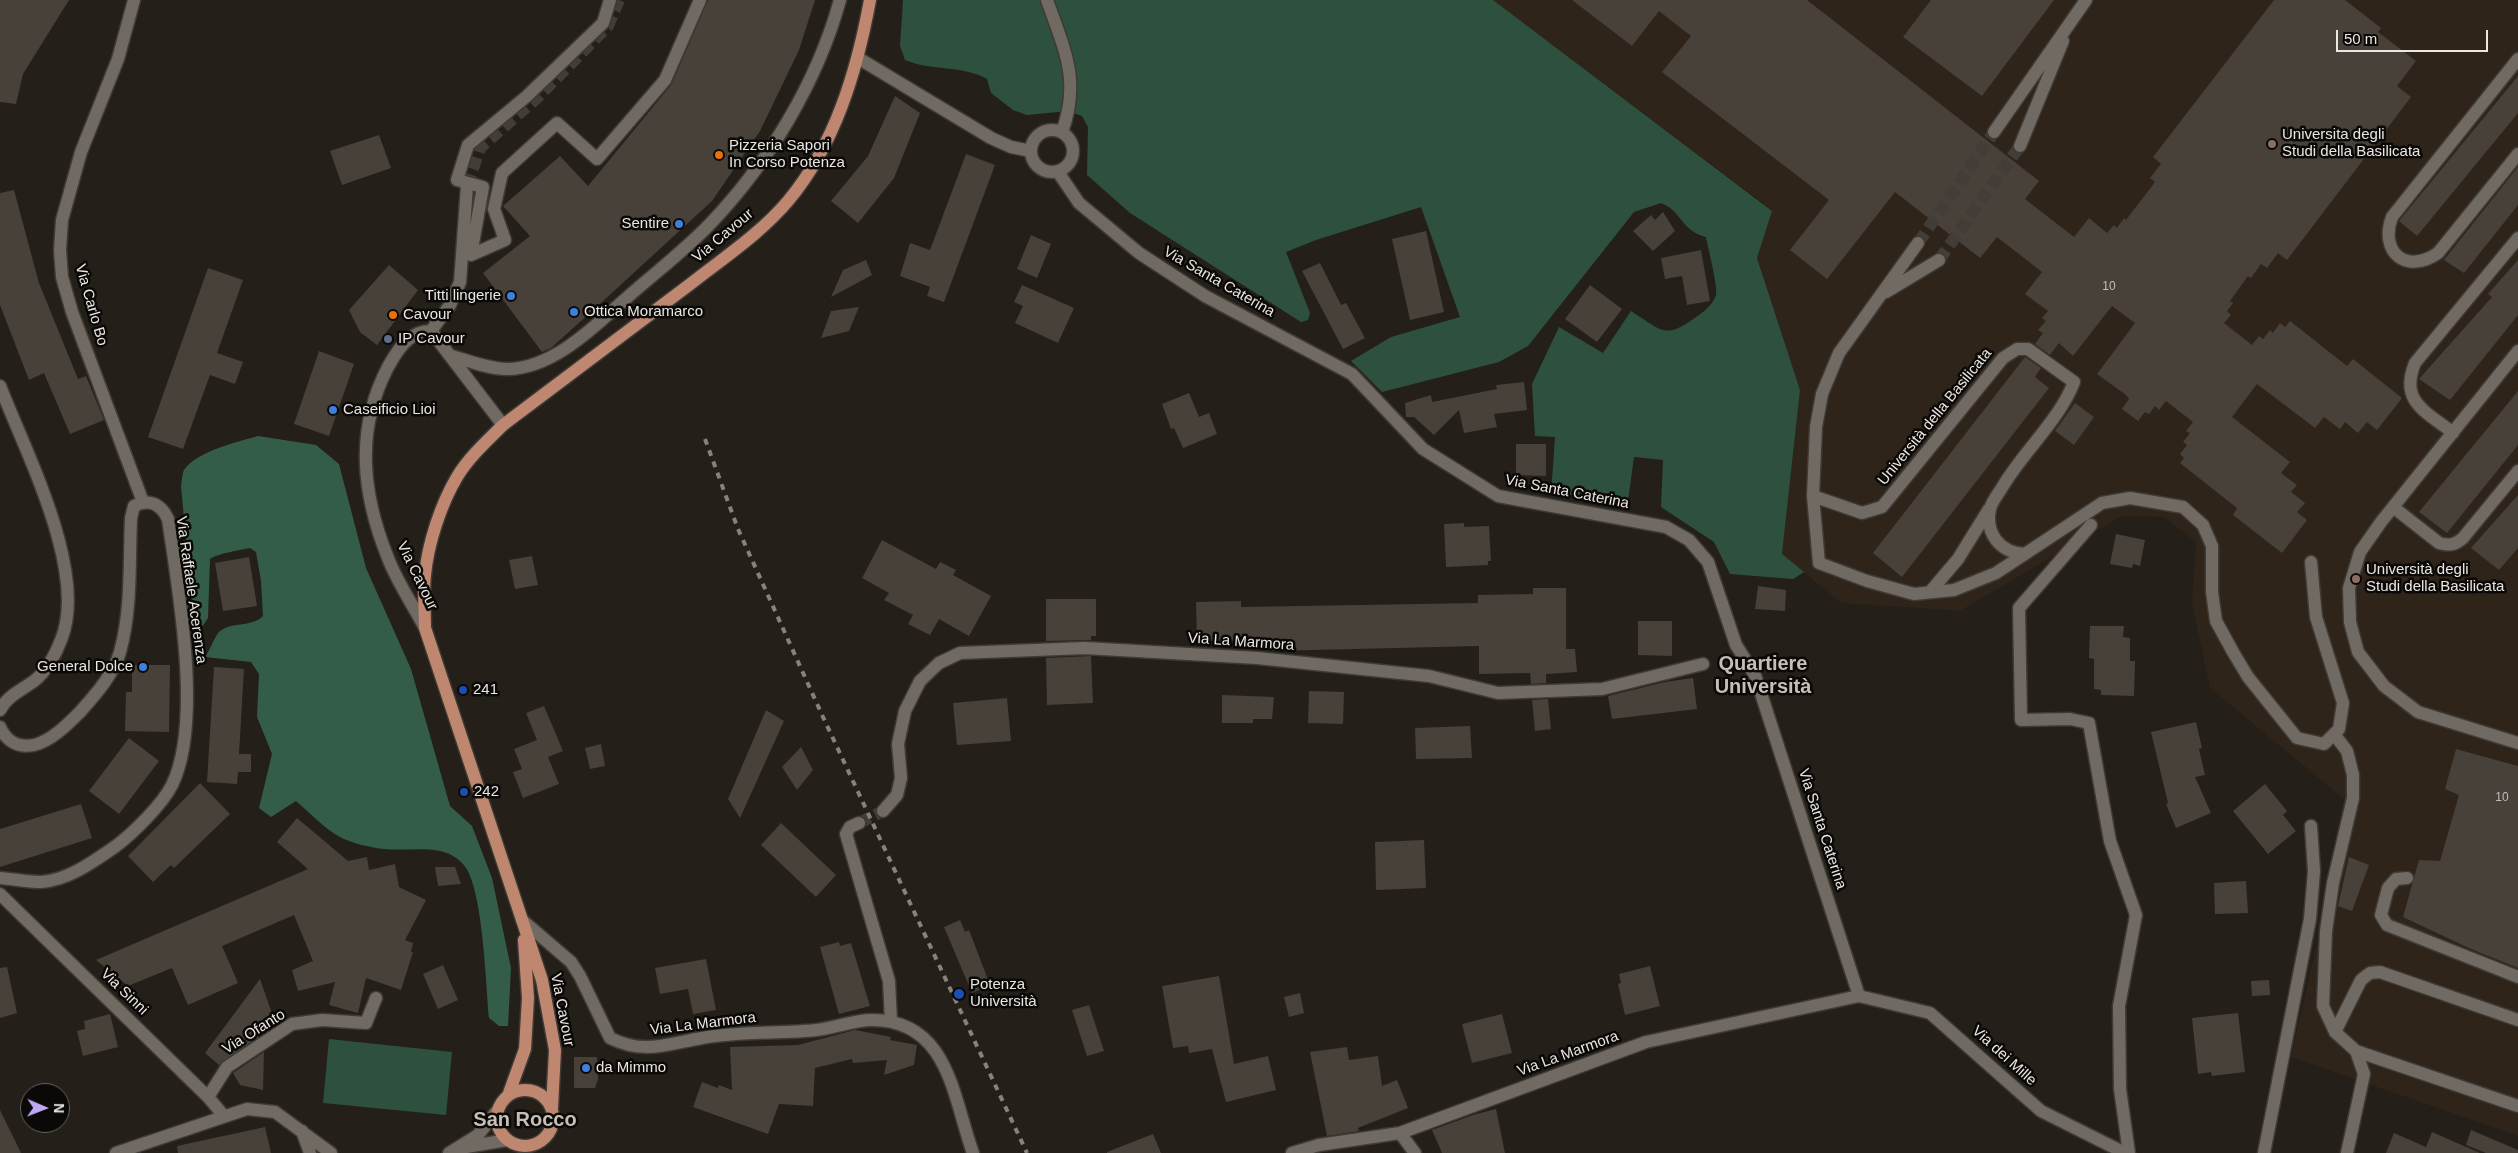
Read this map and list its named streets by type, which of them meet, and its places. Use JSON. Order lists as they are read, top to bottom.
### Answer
{
  "streets": {
    "main road": ["Via Cavour"],
    "street": [
      "Via Santa Caterina",
      "Via Carlo Bo",
      "Università della Basilicata",
      "Via Raffaele Acerenza",
      "Via La Marmora",
      "Via Sinni",
      "Via Ofanto",
      "Via dei Mille"
    ]
  },
  "crossings": [
    ["Via Cavour", "Via La Marmora"],
    ["Via Santa Caterina", "Via La Marmora"],
    ["Via Santa Caterina", "Via dei Mille"],
    ["Via Carlo Bo", "Via Raffaele Acerenza"],
    ["Via La Marmora", "Via dei Mille"],
    ["Via Sinni", "Via Ofanto"]
  ],
  "districts": ["Quartiere Università", "San Rocco"],
  "places": [
    "Universita degli Studi della Basilicata",
    "Pizzeria Sapori In Corso Potenza",
    "Sentire",
    "Titti lingerie",
    "Ottica Moramarco",
    "Cavour",
    "IP Cavour",
    "Caseificio Lioi",
    "Università degli Studi della Basilicata",
    "General Dolce",
    "241",
    "242",
    "Potenza Università",
    "da Mimmo"
  ],
  "house_numbers": ["10", "10"],
  "scale_bar": "50 m",
  "north": "right"
}
